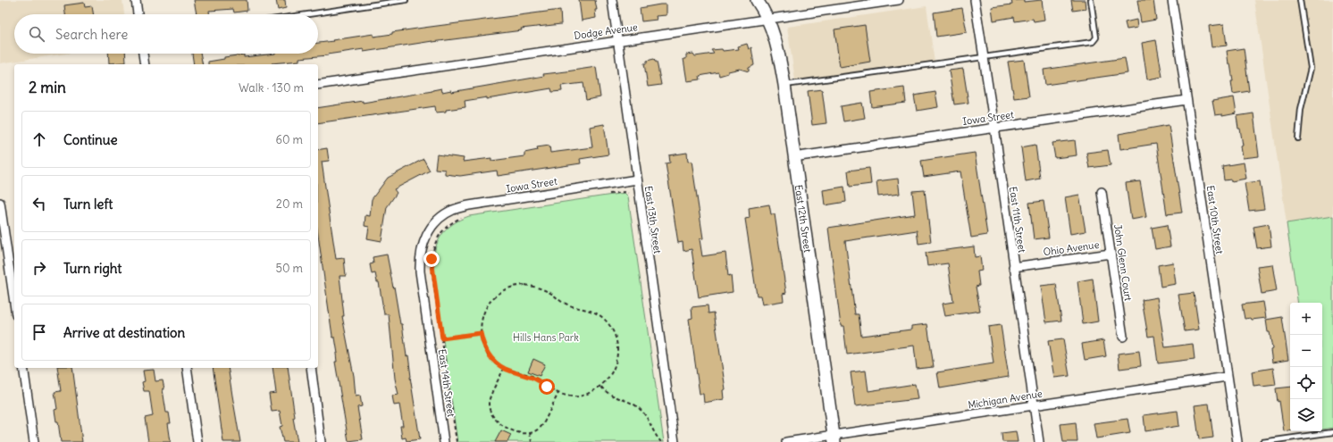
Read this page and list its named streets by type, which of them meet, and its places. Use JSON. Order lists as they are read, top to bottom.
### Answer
{
  "streets": {
    "street": [
      "Dodge Avenue",
      "Iowa Street",
      "East 12th Street",
      "East 13th Street",
      "East 11th Street",
      "East 10th Street",
      "Ohio Avenue",
      "John Glenn Court",
      "East 14th Street",
      "Michigan Avenue"
    ]
  },
  "crossings": [
    ["Dodge Avenue", "East 12th Street"],
    ["Dodge Avenue", "East 13th Street"],
    ["Iowa Street", "East 12th Street"],
    ["Iowa Street", "East 13th Street"],
    ["Iowa Street", "East 11th Street"],
    ["Iowa Street", "East 10th Street"],
    ["Iowa Street", "East 14th Street"],
    ["East 12th Street", "Michigan Avenue"],
    ["East 11th Street", "Ohio Avenue"],
    ["East 11th Street", "Michigan Avenue"],
    ["East 10th Street", "Michigan Avenue"],
    ["Ohio Avenue", "John Glenn Court"]
  ],
  "parks": ["Hills Hans Park"],
  "page": {
    "search": "Search here",
    "heading": ["2 min", "Walk · 130 m"],
    "list": [
      ["Continue", "60 m"],
      ["Turn left", "20 m"],
      ["Turn right", "50 m"],
      "Arrive at destination"
    ],
    "map_buttons": ["+", "−"]
  }
}
